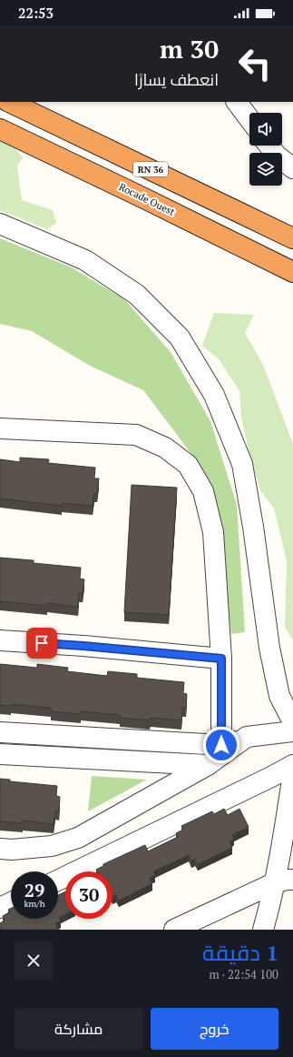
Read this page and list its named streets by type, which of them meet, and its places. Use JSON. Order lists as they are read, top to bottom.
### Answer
{
  "streets": {
    "highway": ["RN 36", "Rocade Ouest"]
  },
  "page": {
    "status": "22:53",
    "turn": ["30 m", "انعطف يسارًا"],
    "speed": "29 km/h",
    "limit": "30",
    "heading": ["1 دقيقة", "100 m · 22:54"],
    "buttons": ["خروج", "مشاركة"]
  }
}
